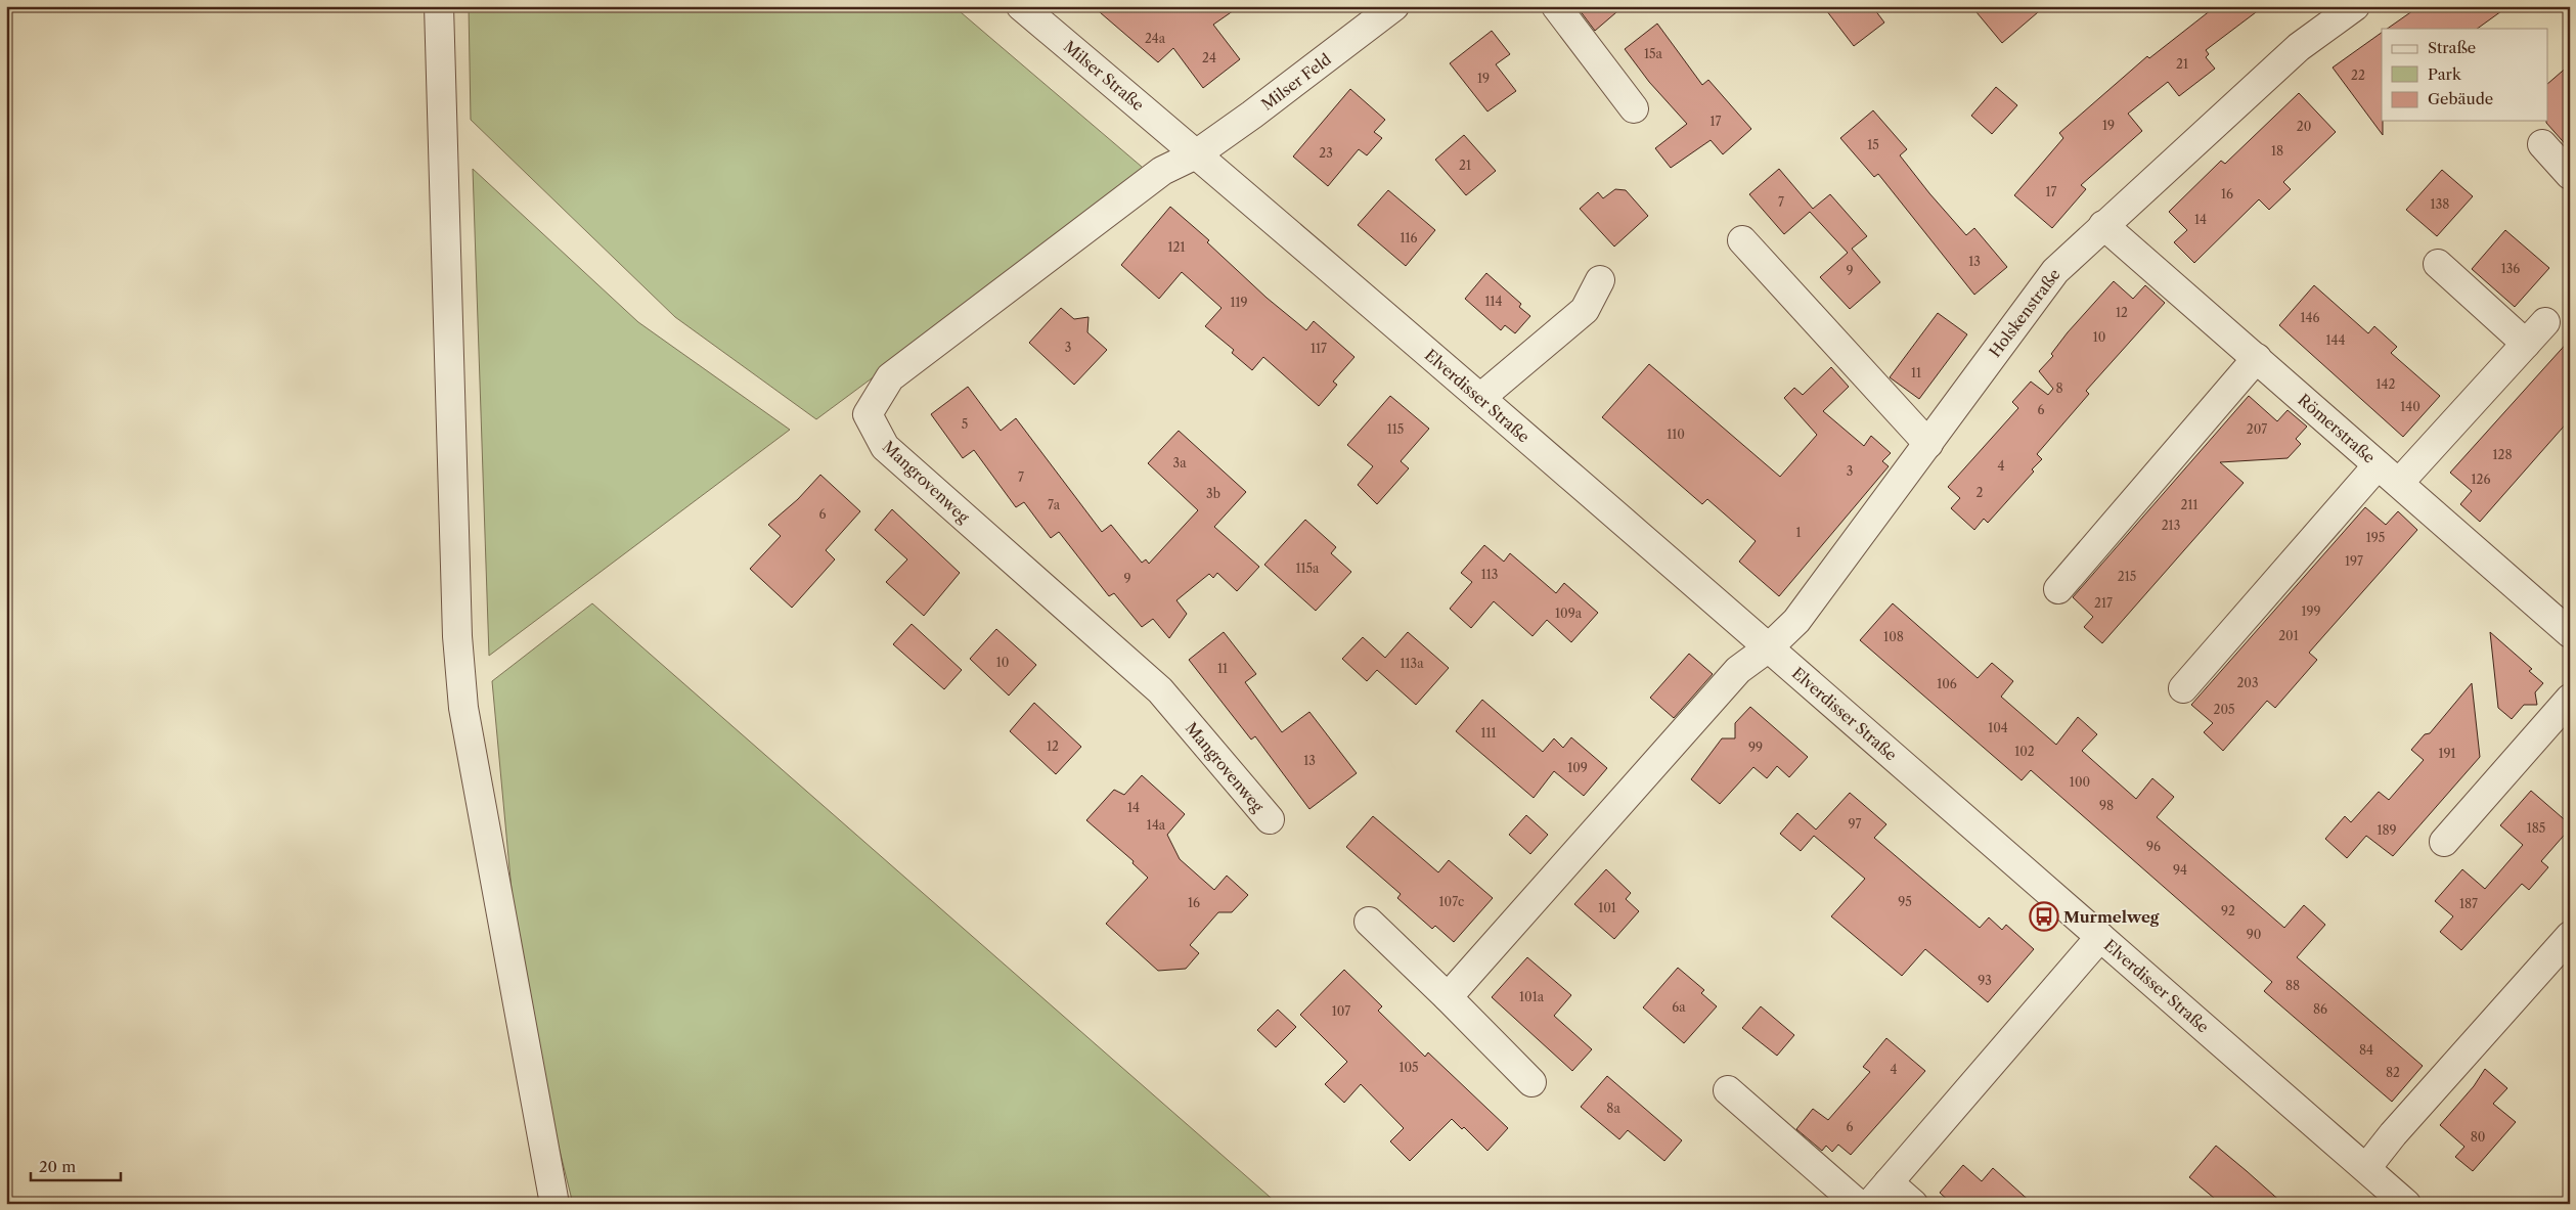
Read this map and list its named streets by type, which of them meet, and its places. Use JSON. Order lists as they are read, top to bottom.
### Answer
{
  "streets": {
    "street": [
      "Milser Straße",
      "Milser Feld",
      "Holskenstraße",
      "Elverdisser Straße",
      "Römerstraße",
      "Mangrovenweg"
    ]
  },
  "crossings": [
    ["Milser Straße", "Milser Feld"],
    ["Milser Straße", "Elverdisser Straße"],
    ["Milser Straße", "Mangrovenweg"],
    ["Milser Feld", "Elverdisser Straße"],
    ["Milser Feld", "Mangrovenweg"],
    ["Holskenstraße", "Elverdisser Straße"],
    ["Holskenstraße", "Römerstraße"],
    ["Elverdisser Straße", "Mangrovenweg"]
  ],
  "places": {
    "bus stop": ["Murmelweg"]
  },
  "house_numbers": [
    "24a",
    "15a",
    "24",
    "21",
    "22",
    "19",
    "17",
    "19",
    "20",
    "15",
    "18",
    "23",
    "21",
    "17",
    "16",
    "7",
    "138",
    "14",
    "116",
    "121",
    "13",
    "136",
    "9",
    "114",
    "119",
    "12",
    "146",
    "10",
    "144",
    "3",
    "117",
    "11",
    "142",
    "8",
    "140",
    "6",
    "5",
    "115",
    "207",
    "110",
    "128",
    "3a",
    "4",
    "3",
    "7",
    "126",
    "2",
    "3b",
    "7a",
    "211",
    "6",
    "213",
    "1",
    "195",
    "197",
    "115a",
    "113",
    "215",
    "9",
    "217",
    "199",
    "109a",
    "201",
    "108",
    "10",
    "113a",
    "11",
    "203",
    "106",
    "205",
    "104",
    "111",
    "12",
    "99",
    "102",
    "191",
    "13",
    "109",
    "100",
    "98",
    "14",
    "97",
    "14a",
    "185",
    "189",
    "96",
    "94",
    "107c",
    "95",
    "16",
    "187",
    "101",
    "92",
    "90",
    "93",
    "88",
    "101a",
    "6a",
    "86",
    "107",
    "84",
    "105",
    "4",
    "82",
    "8a",
    "6",
    "80"
  ],
  "legend": ["Straße", "Park", "Gebäude"],
  "scale_bar": "20 m"
}
